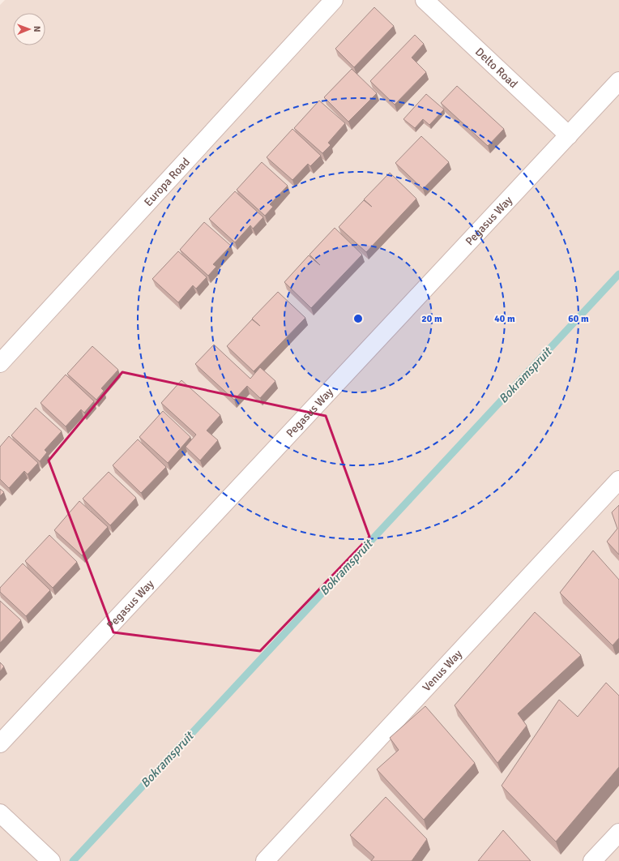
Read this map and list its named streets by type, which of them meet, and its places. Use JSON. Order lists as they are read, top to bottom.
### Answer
{
  "streets": {
    "street": [
      "Delto Road",
      "Europa Road",
      "Pegasus Way",
      "Venus Way"
    ]
  },
  "crossings": [
    ["Delto Road", "Pegasus Way"]
  ],
  "water": ["Bokramspruit"],
  "north": "right",
  "rings": ["20 m", "40 m", "60 m"]
}
